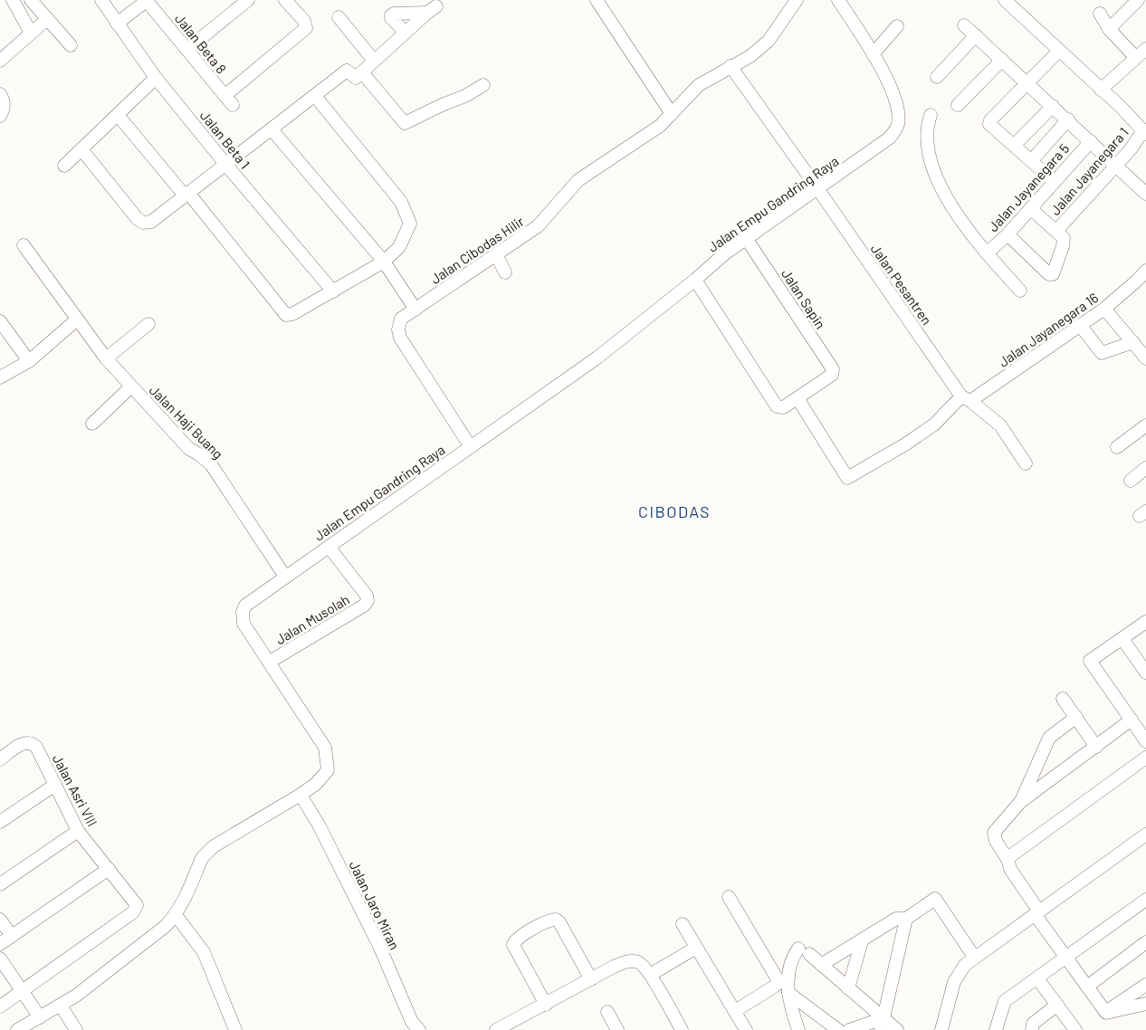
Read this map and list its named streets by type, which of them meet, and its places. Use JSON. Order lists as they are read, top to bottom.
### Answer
{
  "streets": {
    "street": [
      "Jalan Beta 8",
      "Jalan Beta 1",
      "Jalan Jayanegara 1",
      "Jalan Jayanegara 5",
      "Jalan Empu Gandring Raya",
      "Jalan Cibodas Hilir",
      "Jalan Pesantren",
      "Jalan Sapin",
      "Jalan Jayanegara 16",
      "Jalan Haji Buang",
      "Jalan Musolah",
      "Jalan Asri VIII",
      "Jalan Jaro Miran"
    ]
  },
  "crossings": [
    ["Jalan Empu Gandring Raya", "Jalan Cibodas Hilir"],
    ["Jalan Empu Gandring Raya", "Jalan Pesantren"],
    ["Jalan Empu Gandring Raya", "Jalan Sapin"],
    ["Jalan Empu Gandring Raya", "Jalan Haji Buang"],
    ["Jalan Empu Gandring Raya", "Jalan Musolah"],
    ["Jalan Empu Gandring Raya", "Jalan Jaro Miran"],
    ["Jalan Pesantren", "Jalan Jayanegara 16"],
    ["Jalan Sapin", "Jalan Jayanegara 16"]
  ],
  "districts": ["CIBODAS"]
}
